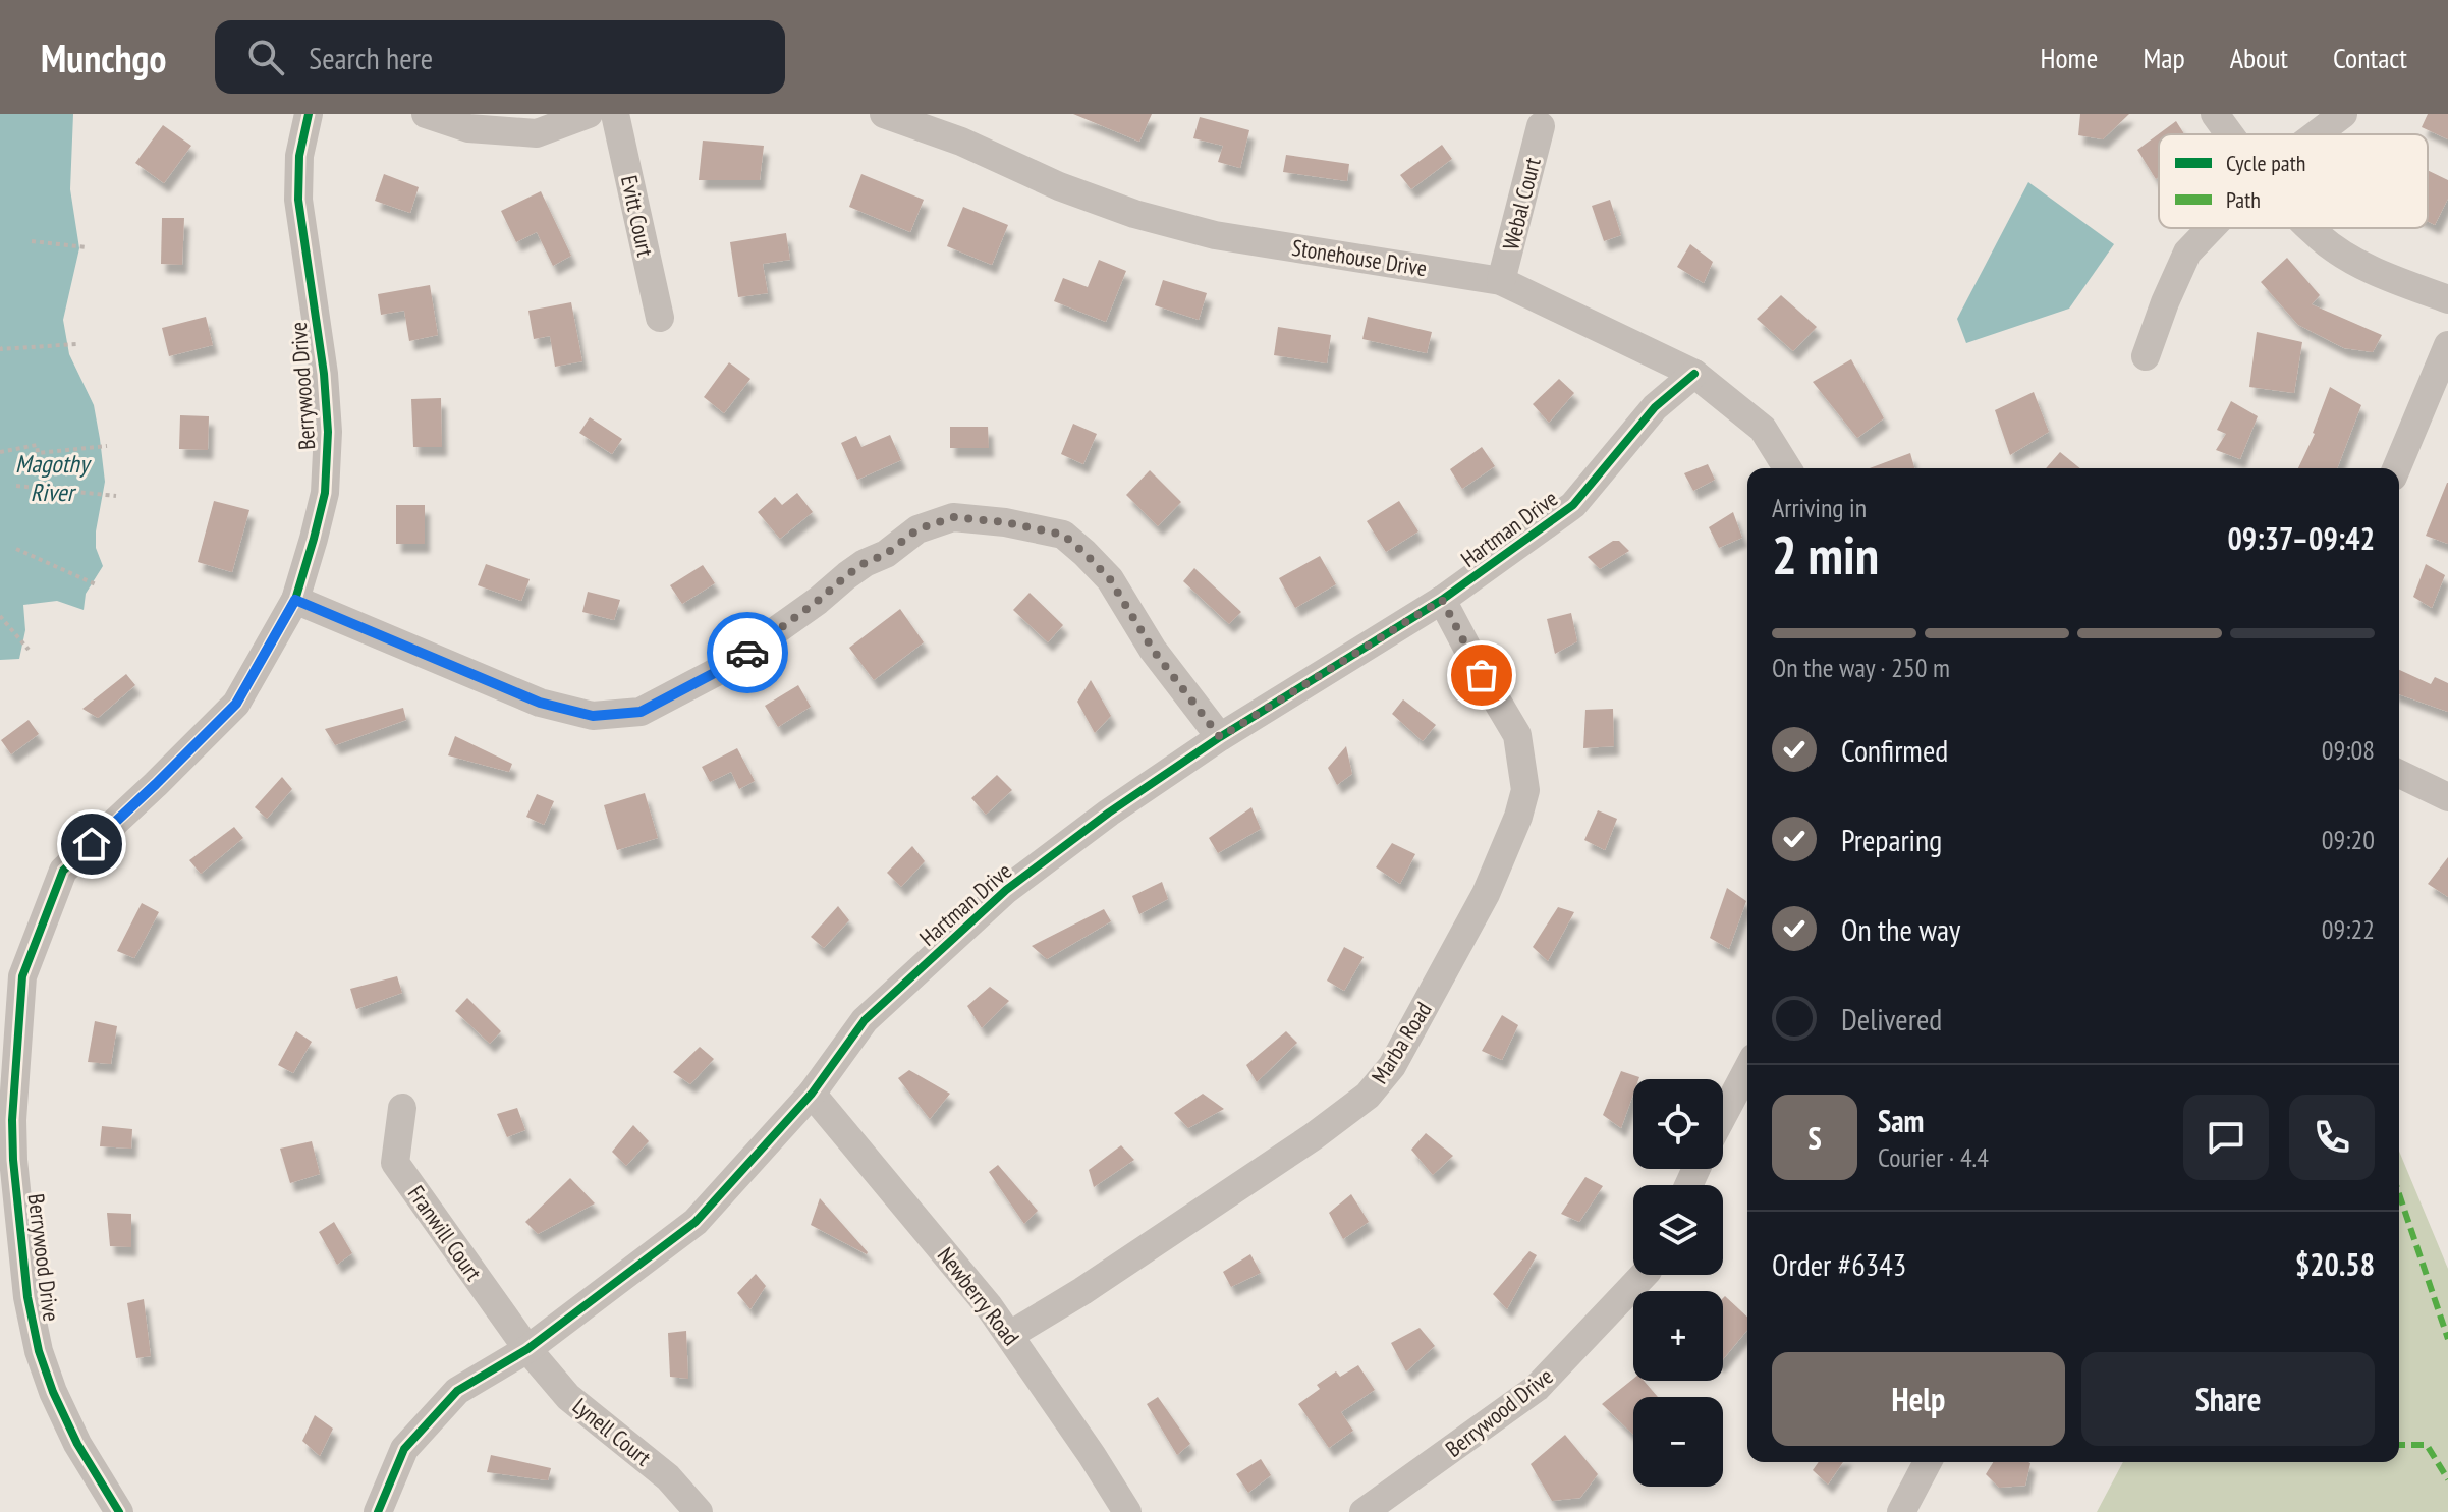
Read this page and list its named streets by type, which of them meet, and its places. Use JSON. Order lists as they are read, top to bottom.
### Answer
{
  "streets": {
    "street": [
      "Webal Court",
      "Evitt Court",
      "Stonehouse Drive",
      "Berrywood Drive",
      "Hartman Drive",
      "Marba Road",
      "Franwill Court",
      "Newberry Road",
      "Lynell Court"
    ]
  },
  "crossings": [
    ["Webal Court", "Stonehouse Drive"],
    ["Stonehouse Drive", "Hartman Drive"],
    ["Hartman Drive", "Marba Road"],
    ["Hartman Drive", "Franwill Court"],
    ["Hartman Drive", "Newberry Road"],
    ["Hartman Drive", "Lynell Court"],
    ["Marba Road", "Newberry Road"],
    ["Franwill Court", "Lynell Court"]
  ],
  "water": ["Magothy River"],
  "legend": ["Cycle path", "Path"],
  "page": {
    "header": "Munchgo",
    "search": "Search here",
    "nav": [
      "Home",
      "Map",
      "About",
      "Contact"
    ],
    "heading": ["2 min", "Arriving in", "09:37–09:42"],
    "panel": [
      "Sam",
      "Courier · 4.4",
      "Order #6343",
      "$20.58"
    ],
    "bar": "On the way · 250 m",
    "list": [
      ["Confirmed", "09:08"],
      ["Preparing", "09:20"],
      ["On the way", "09:22"],
      "Delivered"
    ],
    "map_buttons": ["+", "−"],
    "round": "S",
    "buttons": ["Help", "Share"]
  }
}
